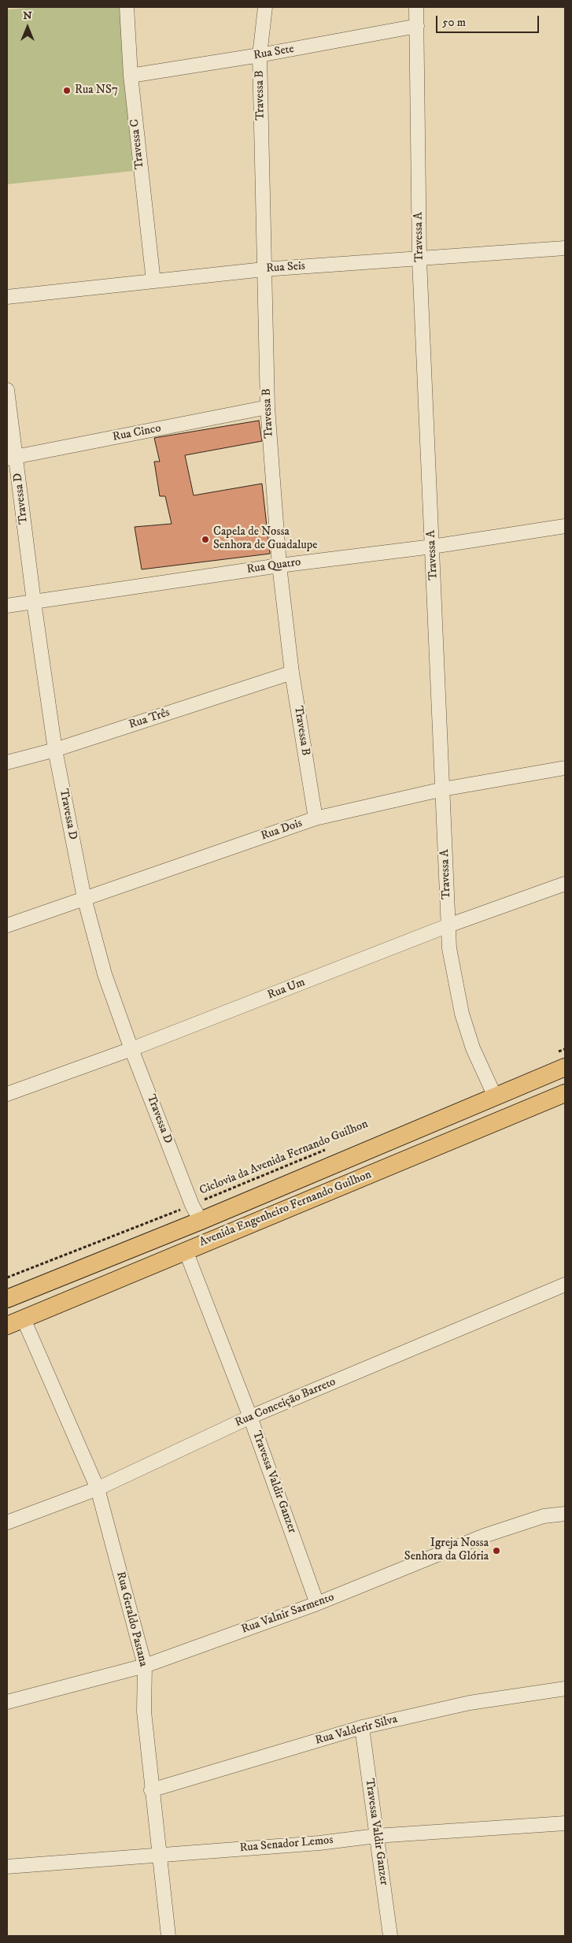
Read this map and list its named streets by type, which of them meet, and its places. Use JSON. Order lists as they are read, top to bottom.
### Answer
{
  "streets": {
    "main road": ["Avenida Engenheiro Fernando Guilhon"],
    "street": [
      "Rua Sete",
      "Travessa B",
      "Travessa C",
      "Travessa A",
      "Rua Seis",
      "Rua Cinco",
      "Travessa D",
      "Rua Quatro",
      "Rua Três",
      "Rua Dois",
      "Rua Um",
      "Rua Conceição Barreto",
      "Travessa Valdir Ganzer",
      "Rua Valnir Sarmento",
      "Rua Geraldo Pastana",
      "Rua Valderir Silva",
      "Rua Senador Lemos"
    ],
    "path": ["Ciclovia da Avenida Fernando Guilhon"]
  },
  "crossings": [
    ["Rua Sete", "Travessa B"],
    ["Rua Sete", "Travessa C"],
    ["Rua Sete", "Travessa A"],
    ["Travessa B", "Rua Seis"],
    ["Travessa B", "Rua Cinco"],
    ["Travessa B", "Rua Quatro"],
    ["Travessa B", "Rua Três"],
    ["Travessa B", "Rua Dois"],
    ["Travessa C", "Rua Seis"],
    ["Travessa A", "Rua Seis"],
    ["Travessa A", "Rua Quatro"],
    ["Travessa A", "Rua Dois"],
    ["Travessa A", "Rua Um"],
    ["Travessa A", "Avenida Engenheiro Fernando Guilhon"],
    ["Rua Cinco", "Travessa D"],
    ["Travessa D", "Rua Quatro"],
    ["Travessa D", "Rua Três"],
    ["Travessa D", "Rua Dois"],
    ["Travessa D", "Rua Um"],
    ["Travessa D", "Ciclovia da Avenida Fernando Guilhon"],
    ["Travessa D", "Avenida Engenheiro Fernando Guilhon"],
    ["Avenida Engenheiro Fernando Guilhon", "Travessa Valdir Ganzer"],
    ["Avenida Engenheiro Fernando Guilhon", "Rua Geraldo Pastana"],
    ["Rua Conceição Barreto", "Travessa Valdir Ganzer"],
    ["Rua Conceição Barreto", "Rua Geraldo Pastana"],
    ["Travessa Valdir Ganzer", "Rua Valnir Sarmento"],
    ["Travessa Valdir Ganzer", "Rua Valderir Silva"],
    ["Travessa Valdir Ganzer", "Rua Senador Lemos"],
    ["Rua Valnir Sarmento", "Rua Geraldo Pastana"],
    ["Rua Geraldo Pastana", "Rua Valderir Silva"],
    ["Rua Geraldo Pastana", "Rua Senador Lemos"]
  ],
  "places": ["Rua NS7", "Capela de Nossa Senhora de Guadalupe", "Igreja Nossa Senhora da Glória"],
  "scale_bar": "50 m",
  "north": "top"
}
